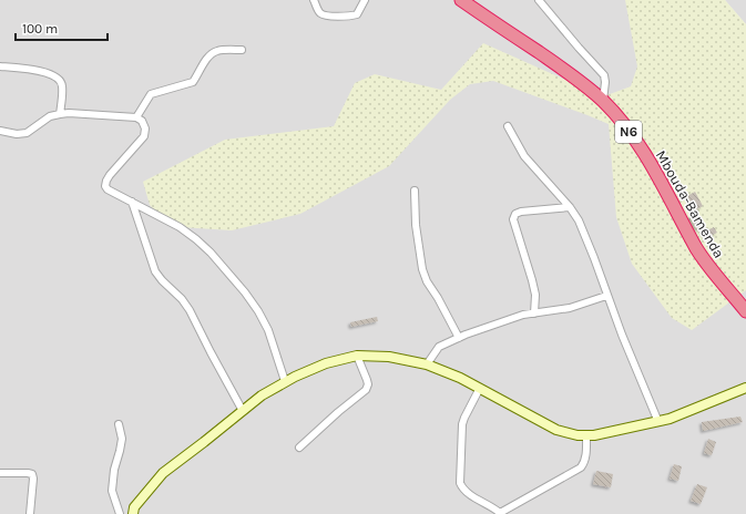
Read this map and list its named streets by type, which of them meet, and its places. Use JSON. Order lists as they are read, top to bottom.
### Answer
{
  "streets": {
    "highway": ["N6", "Mbouda-Bamenda"]
  },
  "scale_bar": "100 m"
}
